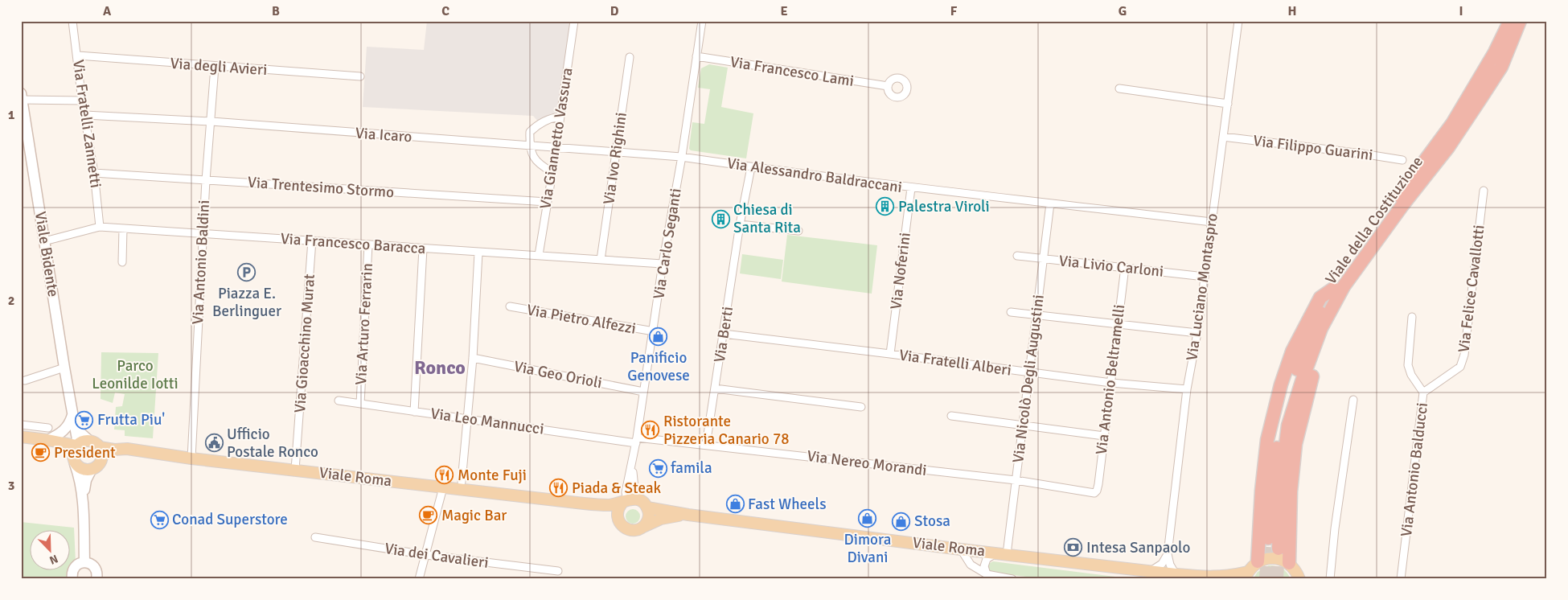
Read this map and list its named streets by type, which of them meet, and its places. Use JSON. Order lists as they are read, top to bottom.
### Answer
{
  "streets": {
    "highway": ["Viale della Costituzione"],
    "main road": ["Viale Roma"],
    "street": [
      "Via degli Avieri",
      "Via Francesco Lami",
      "Via Fratelli Zannetti",
      "Via Icaro",
      "Via Giannetto Vassura",
      "Via Filippo Guarini",
      "Via Ivo Righini",
      "Via Alessandro Baldraccani",
      "Via Trentesimo Stormo",
      "Via Francesco Baracca",
      "Via Carlo Seganti",
      "Viale Bidente",
      "Via Antonio Baldini",
      "Via Livio Carloni",
      "Via Noferini",
      "Via Luciano Montaspro",
      "Via Felice Cavallotti",
      "Via Pietro Alfezzi",
      "Via Arturo Ferrarin",
      "Via Berti",
      "Via Gioacchino Murat",
      "Via Fratelli Alberi",
      "Via Geo Orioli",
      "Via Nicolò Degli Augustini",
      "Via Antonio Beltramelli",
      "Via Leo Mannucci",
      "Via Nereo Morandi",
      "Via Antonio Balducci",
      "Via dei Cavalieri"
    ]
  },
  "crossings": [
    ["Via degli Avieri", "Via Fratelli Zannetti"],
    ["Via degli Avieri", "Via Antonio Baldini"],
    ["Via Francesco Lami", "Via Carlo Seganti"],
    ["Via Fratelli Zannetti", "Via Icaro"],
    ["Via Fratelli Zannetti", "Via Trentesimo Stormo"],
    ["Via Fratelli Zannetti", "Via Francesco Baracca"],
    ["Via Icaro", "Via Giannetto Vassura"],
    ["Via Icaro", "Via Ivo Righini"],
    ["Via Icaro", "Via Alessandro Baldraccani"],
    ["Via Icaro", "Via Carlo Seganti"],
    ["Via Icaro", "Via Antonio Baldini"],
    ["Via Giannetto Vassura", "Via Trentesimo Stormo"],
    ["Via Giannetto Vassura", "Via Francesco Baracca"],
    ["Via Filippo Guarini", "Via Luciano Montaspro"],
    ["Via Ivo Righini", "Via Francesco Baracca"],
    ["Via Alessandro Baldraccani", "Via Carlo Seganti"],
    ["Via Alessandro Baldraccani", "Via Noferini"],
    ["Via Alessandro Baldraccani", "Via Luciano Montaspro"],
    ["Via Alessandro Baldraccani", "Via Berti"],
    ["Via Alessandro Baldraccani", "Via Nicolò Degli Augustini"],
    ["Via Trentesimo Stormo", "Via Antonio Baldini"],
    ["Via Francesco Baracca", "Via Carlo Seganti"],
    ["Via Francesco Baracca", "Viale Bidente"],
    ["Via Francesco Baracca", "Via Antonio Baldini"],
    ["Via Francesco Baracca", "Via Arturo Ferrarin"],
    ["Via Francesco Baracca", "Via Gioacchino Murat"],
    ["Via Carlo Seganti", "Via Pietro Alfezzi"],
    ["Via Carlo Seganti", "Via Geo Orioli"],
    ["Via Carlo Seganti", "Via Leo Mannucci"],
    ["Via Carlo Seganti", "Via Nereo Morandi"],
    ["Via Carlo Seganti", "Viale Roma"],
    ["Viale Bidente", "Viale Roma"],
    ["Via Antonio Baldini", "Viale Roma"],
    ["Via Livio Carloni", "Via Luciano Montaspro"],
    ["Via Livio Carloni", "Via Nicolò Degli Augustini"],
    ["Via Livio Carloni", "Via Antonio Beltramelli"],
    ["Via Noferini", "Via Fratelli Alberi"],
    ["Via Luciano Montaspro", "Via Fratelli Alberi"],
    ["Via Luciano Montaspro", "Viale Roma"],
    ["Via Felice Cavallotti", "Via Antonio Balducci"],
    ["Via Arturo Ferrarin", "Via Leo Mannucci"],
    ["Via Berti", "Via Fratelli Alberi"],
    ["Via Berti", "Via Nereo Morandi"],
    ["Via Gioacchino Murat", "Viale Roma"],
    ["Via Fratelli Alberi", "Via Nicolò Degli Augustini"],
    ["Via Fratelli Alberi", "Via Antonio Beltramelli"],
    ["Via Nicolò Degli Augustini", "Via Nereo Morandi"],
    ["Via Nicolò Degli Augustini", "Viale Roma"],
    ["Via Antonio Beltramelli", "Via Nereo Morandi"],
    ["Via Leo Mannucci", "Via Nereo Morandi"]
  ],
  "districts": ["Ronco"],
  "parks": ["Parco Leonilde Iotti"],
  "places": {
    "building": ["Palestra Viroli", "Chiesa di Santa Rita"],
    "parking": ["Piazza E. Berlinguer"],
    "shop": [
      "Panificio Genovese",
      "Fast Wheels",
      "Dimora Divani",
      "Stosa"
    ],
    "supermarket": ["Frutta Piu'", "famila", "Conad Superstore"],
    "restaurant": ["Ristorante Pizzeria Canario 78", "Monte Fuji", "Piada & Steak"],
    "public building": ["Ufficio Postale Ronco"],
    "cafe": ["President", "Magic Bar"],
    "bank": ["Intesa Sanpaolo"]
  },
  "north": "bottom right",
  "grid": {
    "columns": [
      "A",
      "B",
      "C",
      "D",
      "E",
      "F",
      "G",
      "H",
      "I"
    ],
    "rows": ["1", "2", "3"]
  }
}
